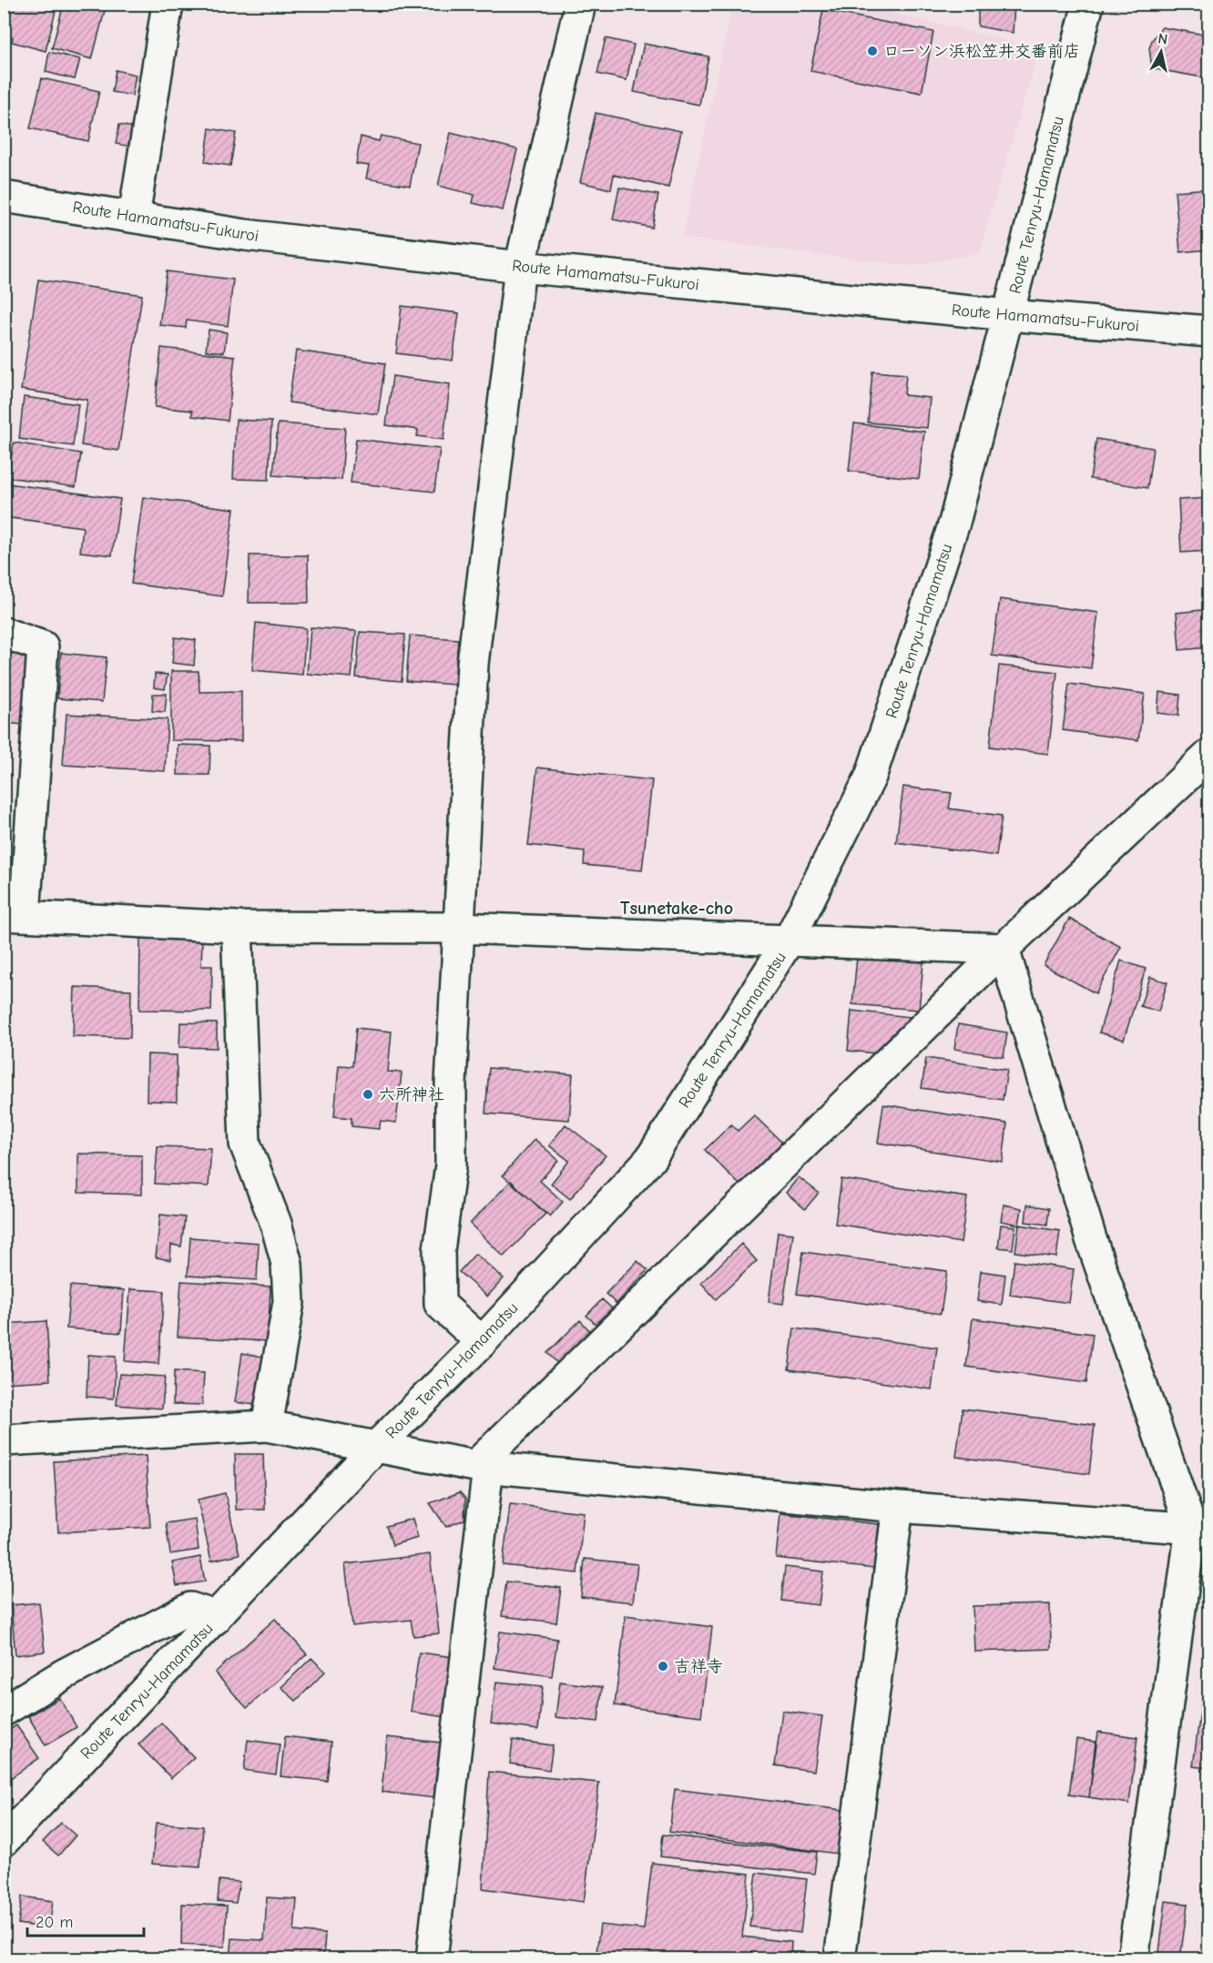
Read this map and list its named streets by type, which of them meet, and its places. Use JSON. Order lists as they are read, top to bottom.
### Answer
{
  "streets": {
    "street": ["Route Tenryu-Hamamatsu", "Route Hamamatsu-Fukuroi"]
  },
  "crossings": [
    ["Route Tenryu-Hamamatsu", "Route Hamamatsu-Fukuroi"]
  ],
  "districts": ["Tsunetake-cho"],
  "places": ["ローソン浜松笠井交番前店", "六所神社", "吉祥寺"],
  "scale_bar": "20 m",
  "north": "top"
}
